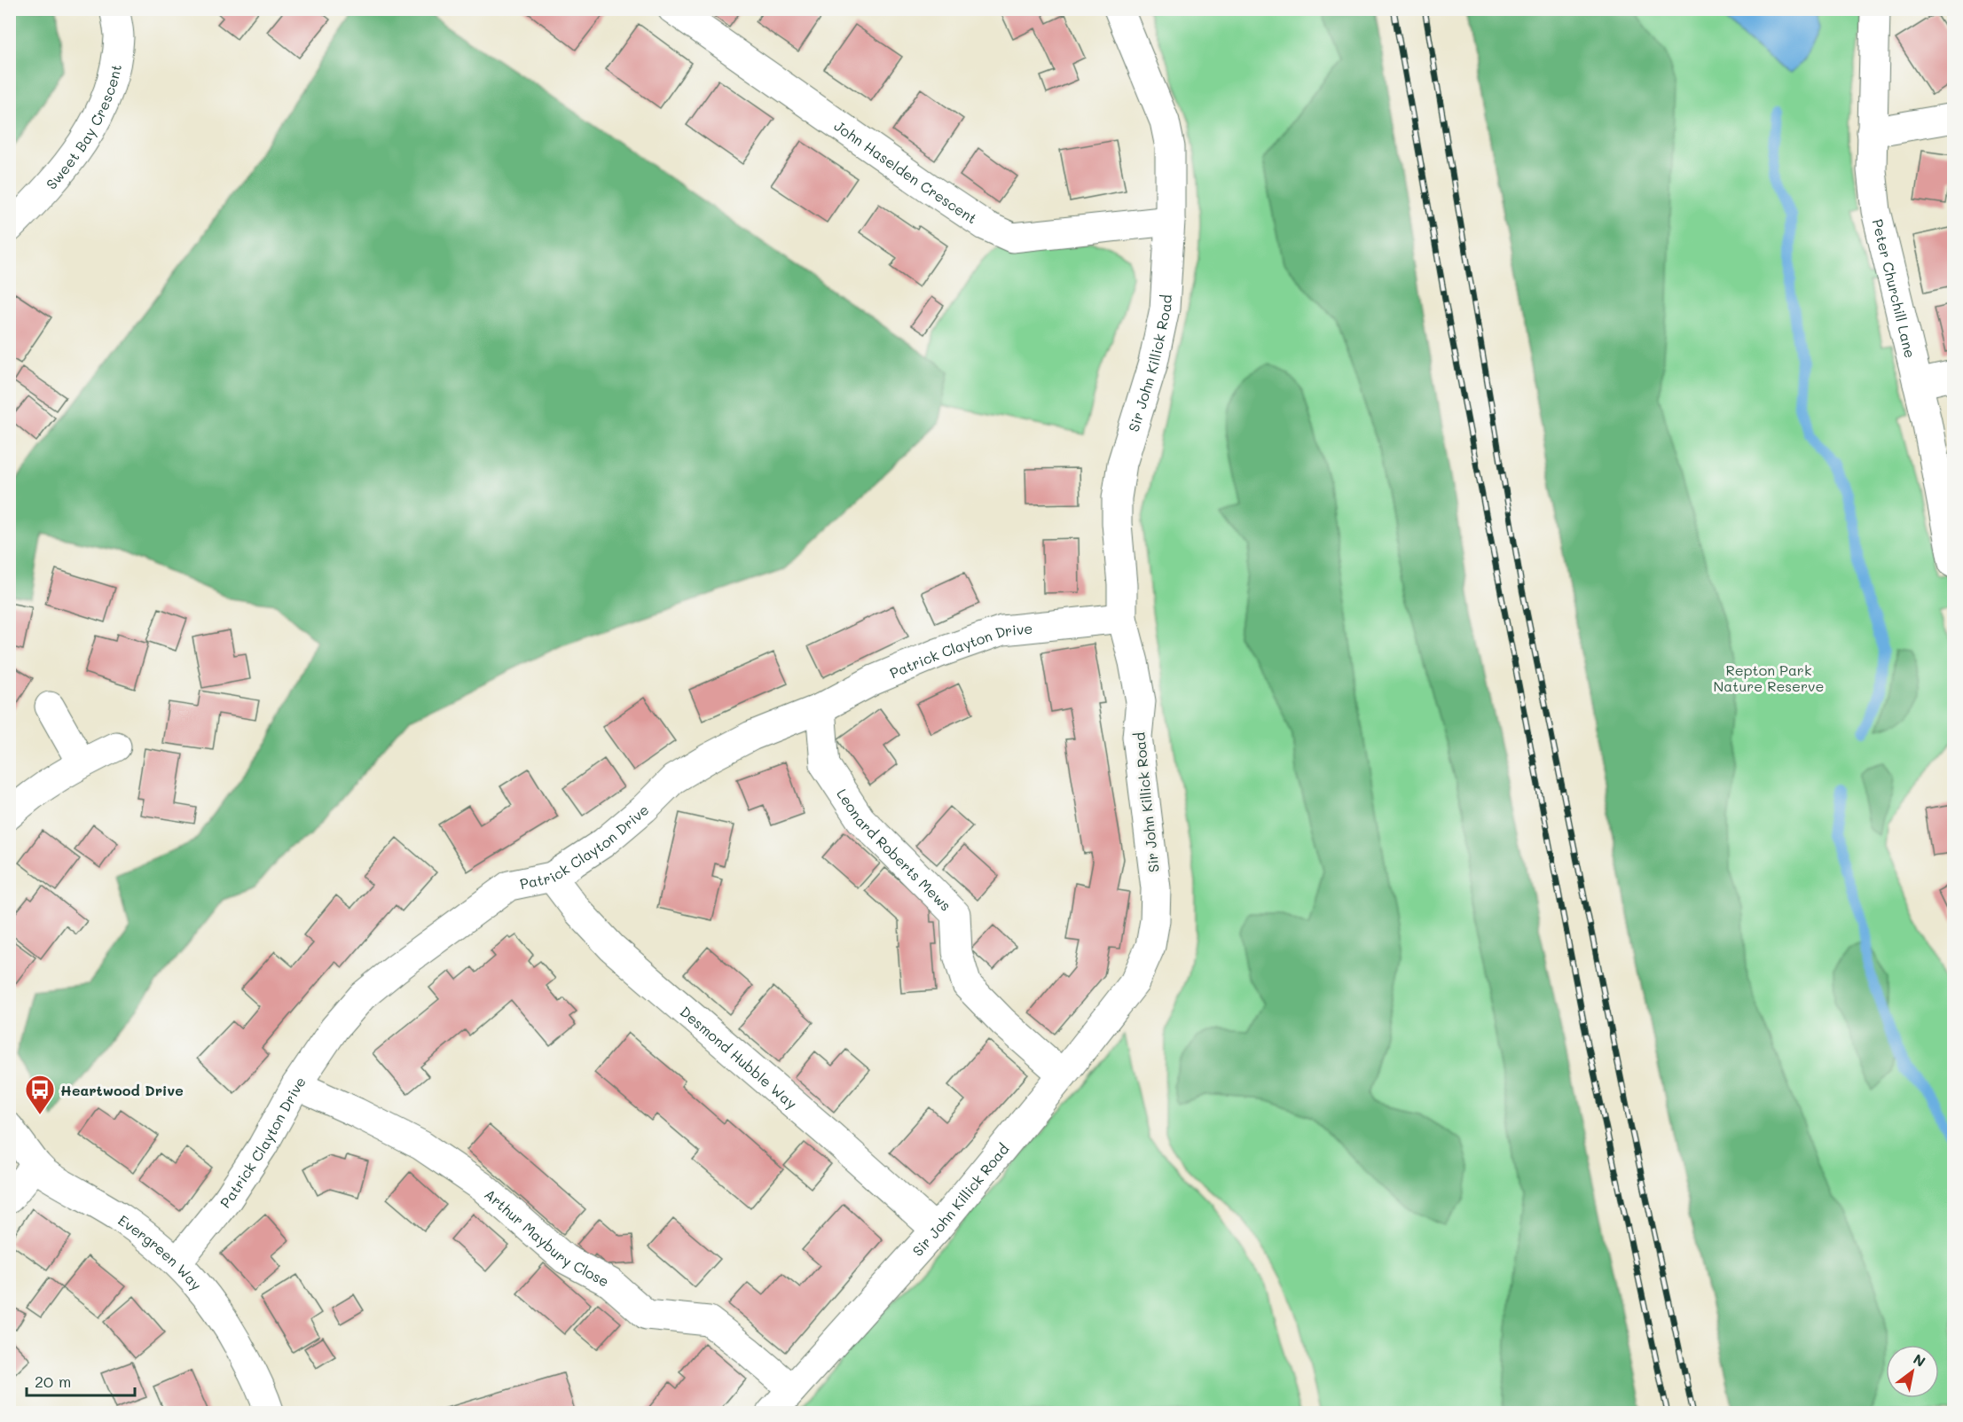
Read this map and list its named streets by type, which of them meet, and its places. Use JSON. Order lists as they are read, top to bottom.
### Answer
{
  "streets": {
    "street": [
      "Sweet Bay Crescent",
      "John Haselden Crescent",
      "Peter Churchill Lane",
      "Sir John Killick Road",
      "Patrick Clayton Drive",
      "Leonard Roberts Mews",
      "Desmond Hubble Way",
      "Arthur Maybury Close",
      "Evergreen Way"
    ]
  },
  "crossings": [
    ["John Haselden Crescent", "Sir John Killick Road"],
    ["Sir John Killick Road", "Patrick Clayton Drive"],
    ["Sir John Killick Road", "Leonard Roberts Mews"],
    ["Sir John Killick Road", "Desmond Hubble Way"],
    ["Sir John Killick Road", "Arthur Maybury Close"],
    ["Patrick Clayton Drive", "Leonard Roberts Mews"],
    ["Patrick Clayton Drive", "Desmond Hubble Way"],
    ["Patrick Clayton Drive", "Arthur Maybury Close"],
    ["Patrick Clayton Drive", "Evergreen Way"]
  ],
  "parks": ["Repton Park Nature Reserve"],
  "places": {
    "bus stop": ["Heartwood Drive"]
  },
  "scale_bar": "20 m",
  "north": "top right"
}
